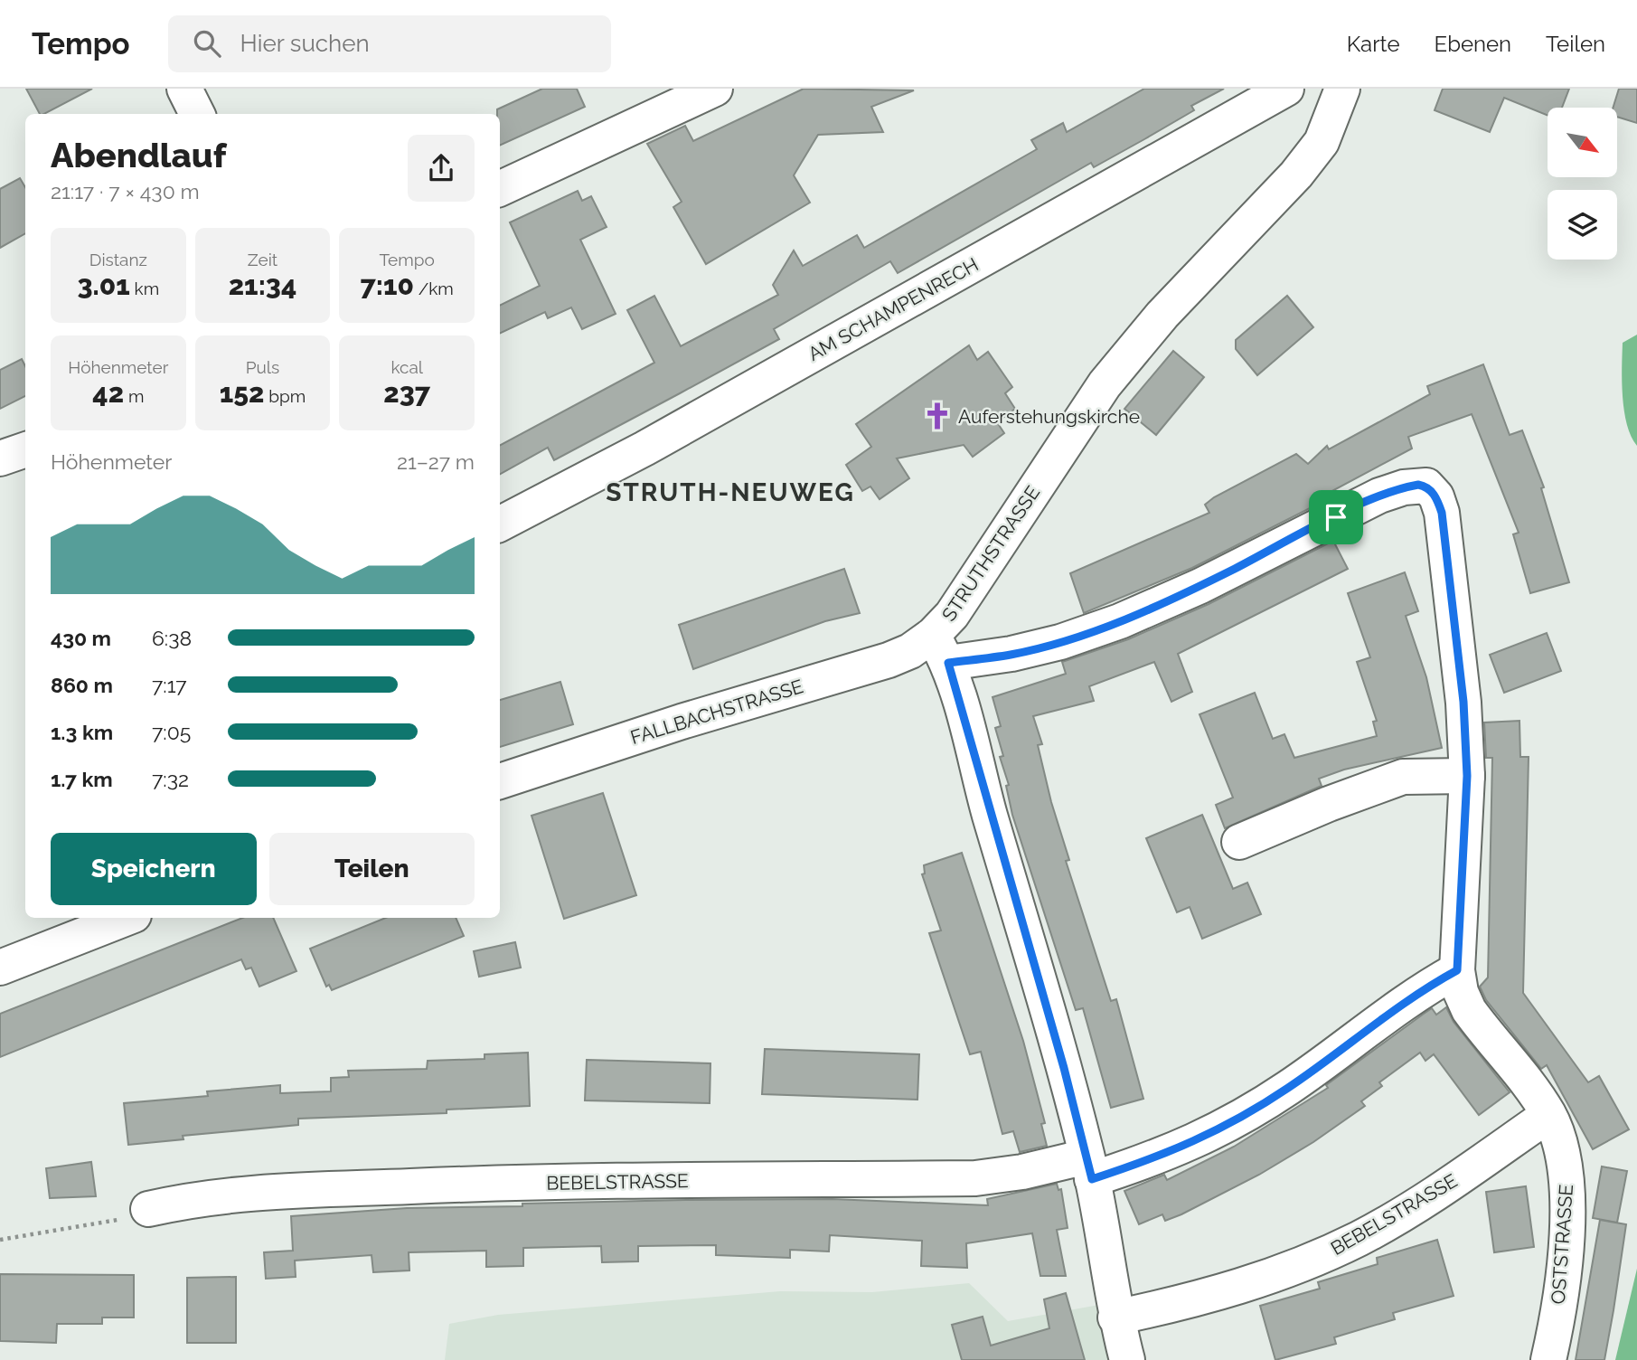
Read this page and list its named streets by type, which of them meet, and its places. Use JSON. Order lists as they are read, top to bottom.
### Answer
{
  "streets": {
    "street": [
      "AM SCHAMPENRECH",
      "STRUTHSTRASSE",
      "FALLBACHSTRASSE",
      "BEBELSTRASSE",
      "OSTSTRASSE"
    ]
  },
  "crossings": [
    ["STRUTHSTRASSE", "FALLBACHSTRASSE"],
    ["BEBELSTRASSE", "OSTSTRASSE"]
  ],
  "districts": ["STRUTH-NEUWEG"],
  "places": {
    "church": ["Auferstehungskirche"]
  },
  "north": "bottom right",
  "page": {
    "header": "Tempo",
    "search": "Hier suchen",
    "nav": ["Karte", "Ebenen", "Teilen"],
    "heading": ["Abendlauf", "21:17 · 7 × 430 m"],
    "stats": [
      ["Distanz", "3.01 km"],
      ["Zeit", "21:34"],
      ["Tempo", "7:10 /km"],
      ["Höhenmeter", "42 m"],
      ["Puls", "152 bpm"],
      ["kcal", "237"]
    ],
    "chart": ["Höhenmeter", "21–27 m"],
    "list": [
      {
        "name": "430 m",
        "note": "6:38"
      },
      {
        "name": "860 m",
        "note": "7:17"
      },
      {
        "name": "1.3 km",
        "note": "7:05"
      },
      {
        "name": "1.7 km",
        "note": "7:32"
      }
    ],
    "buttons": ["Speichern", "Teilen"]
  }
}
